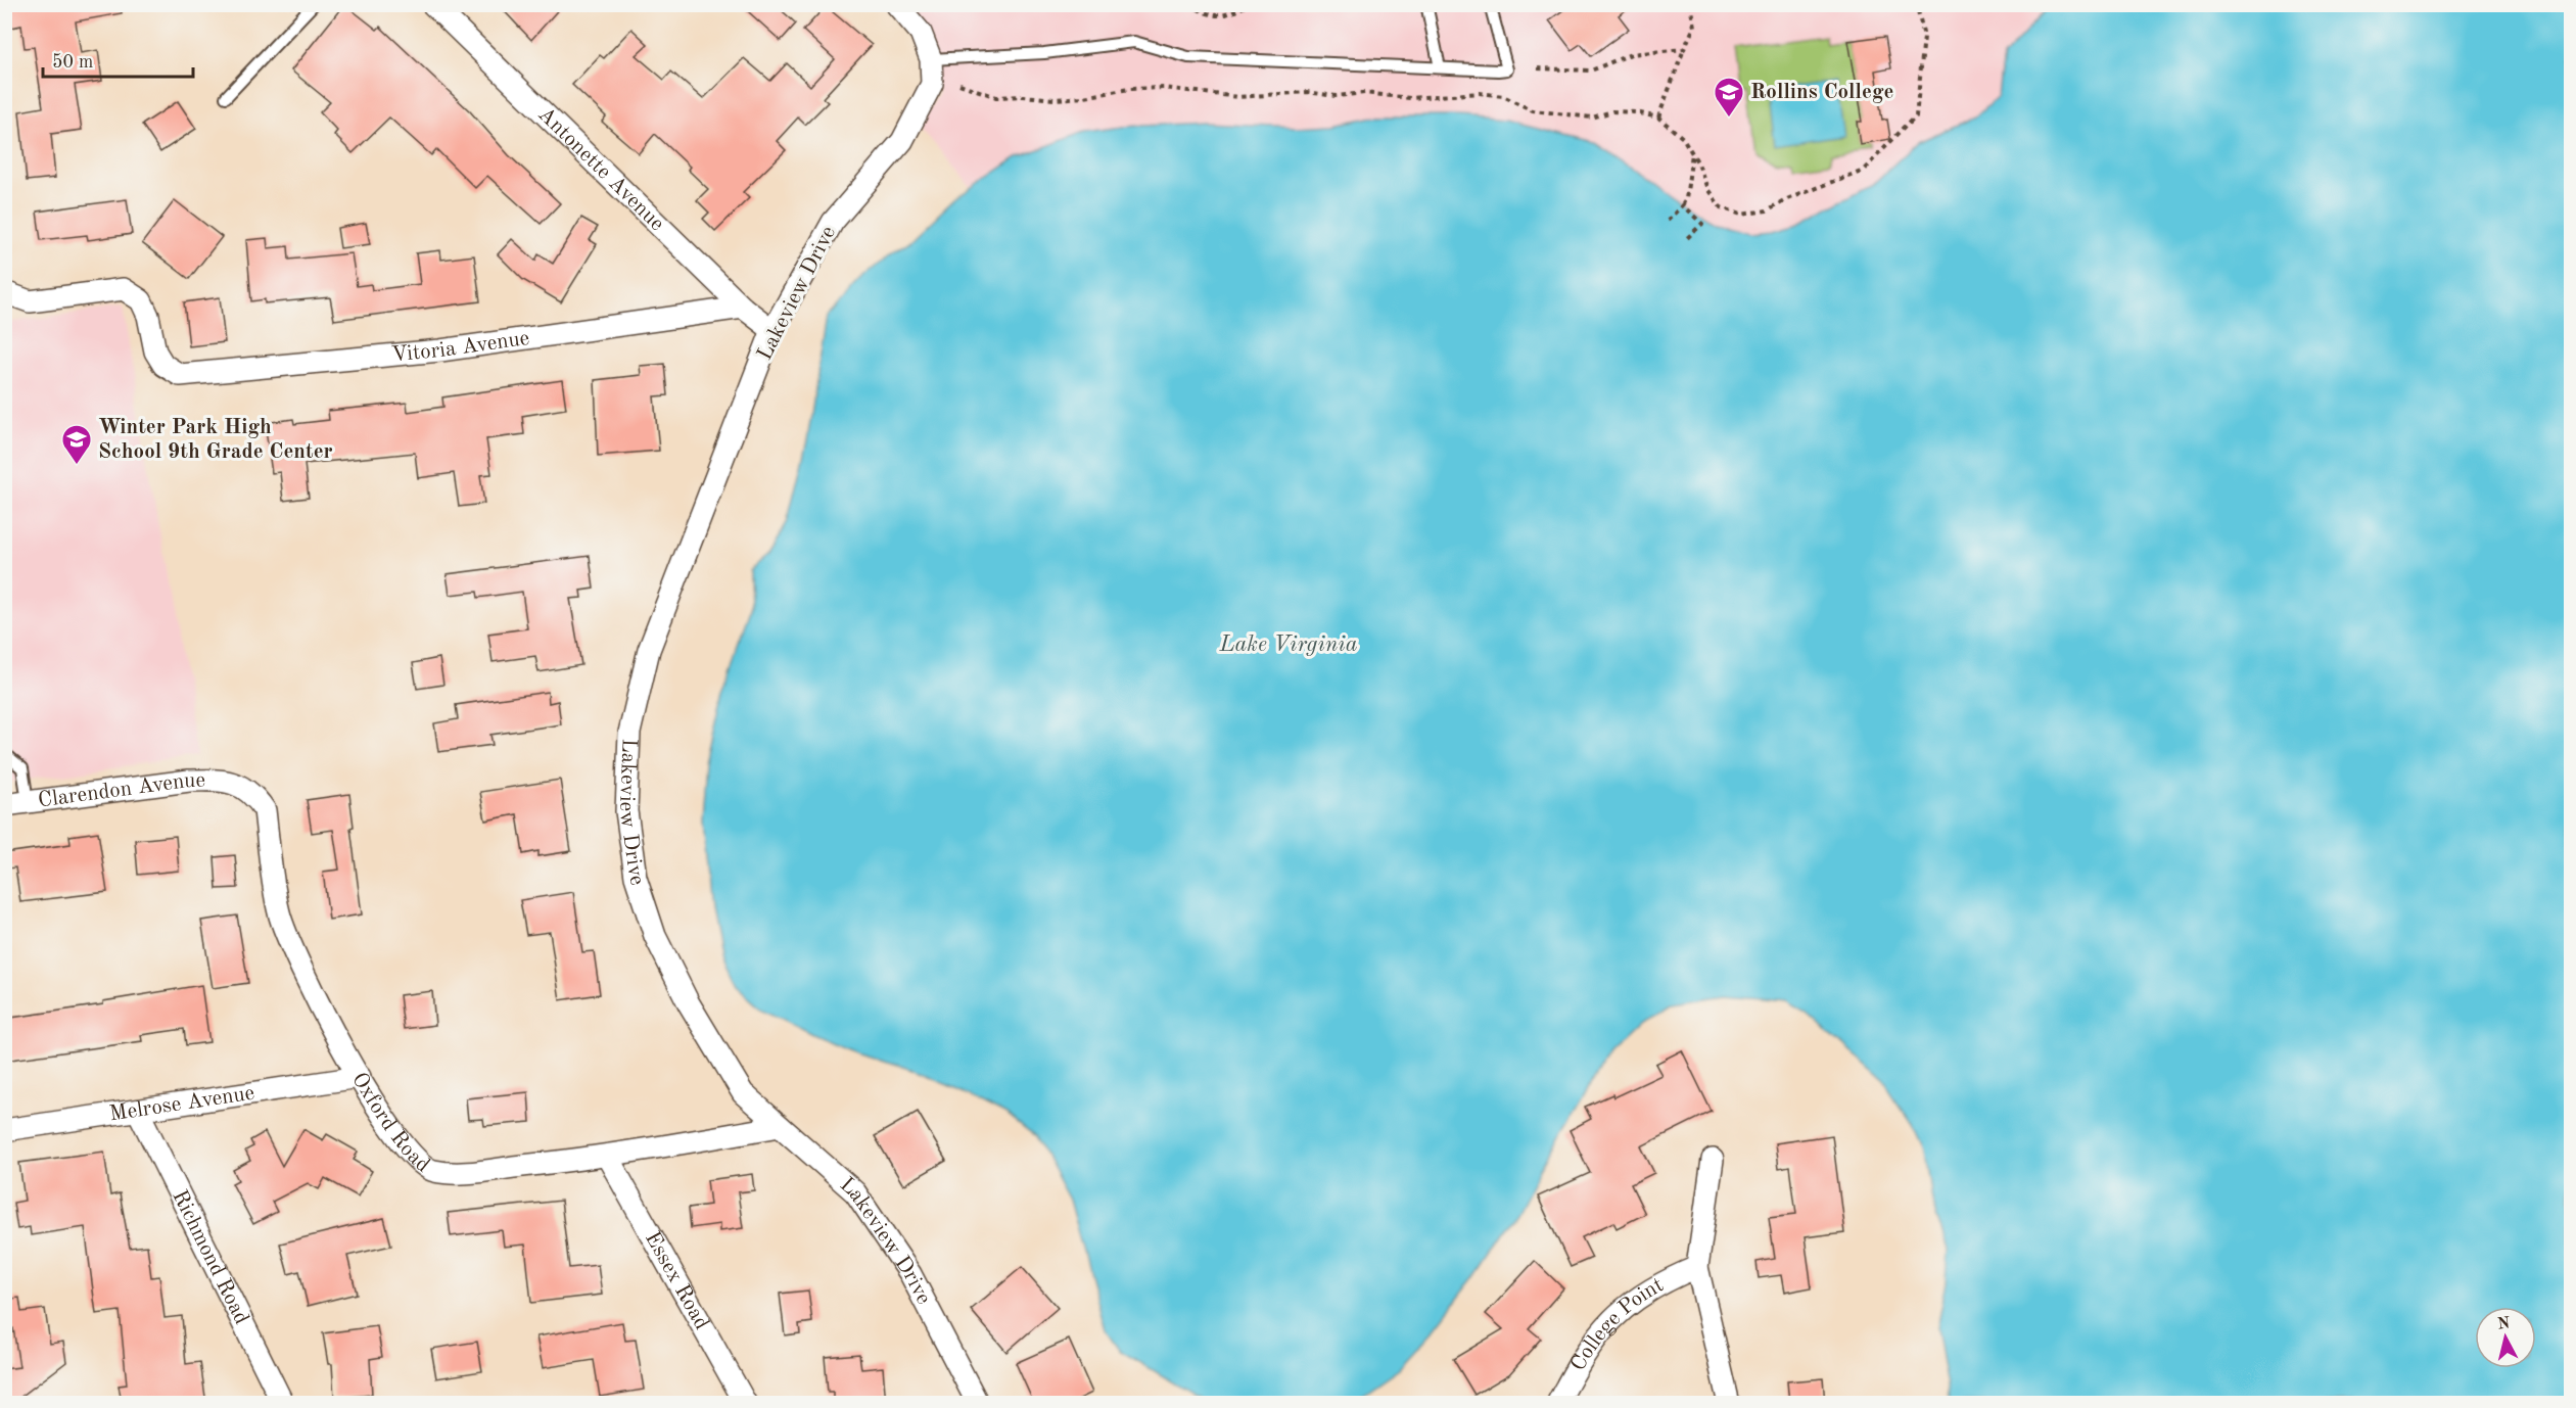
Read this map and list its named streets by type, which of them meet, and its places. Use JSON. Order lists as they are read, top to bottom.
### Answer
{
  "streets": {
    "street": [
      "Antonette Avenue",
      "Lakeview Drive",
      "Vitoria Avenue",
      "Clarendon Avenue",
      "Melrose Avenue",
      "Oxford Road",
      "Richmond Road",
      "Essex Road",
      "College Point"
    ]
  },
  "crossings": [
    ["Antonette Avenue", "Lakeview Drive"],
    ["Antonette Avenue", "Vitoria Avenue"],
    ["Lakeview Drive", "Oxford Road"],
    ["Clarendon Avenue", "Oxford Road"],
    ["Melrose Avenue", "Oxford Road"],
    ["Melrose Avenue", "Richmond Road"],
    ["Oxford Road", "Essex Road"]
  ],
  "water": ["Lake Virginia"],
  "places": {
    "school or university": ["Rollins College", "Winter Park High School 9th Grade Center"]
  },
  "scale_bar": "50 m",
  "north": "top"
}
